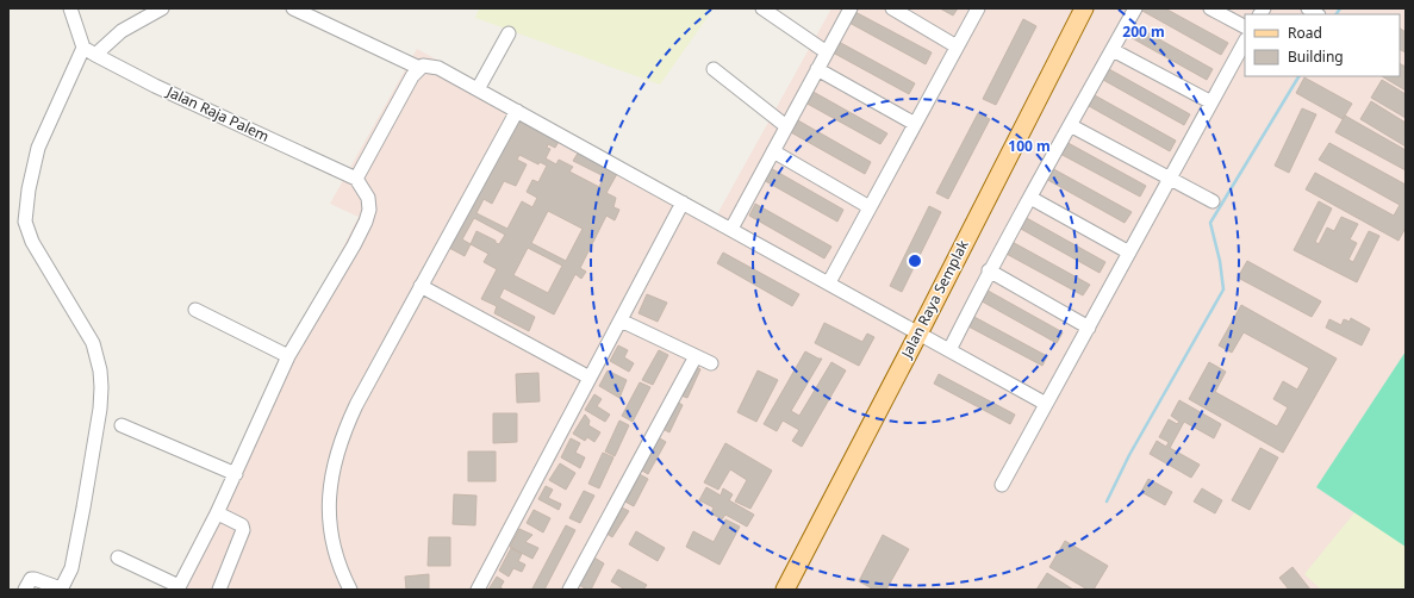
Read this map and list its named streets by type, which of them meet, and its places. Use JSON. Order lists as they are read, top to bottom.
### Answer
{
  "streets": {
    "main road": ["Jalan Raya Semplak"],
    "street": ["Jalan Raja Palem"]
  },
  "legend": ["Road", "Building"],
  "rings": ["200 m", "100 m"]
}
